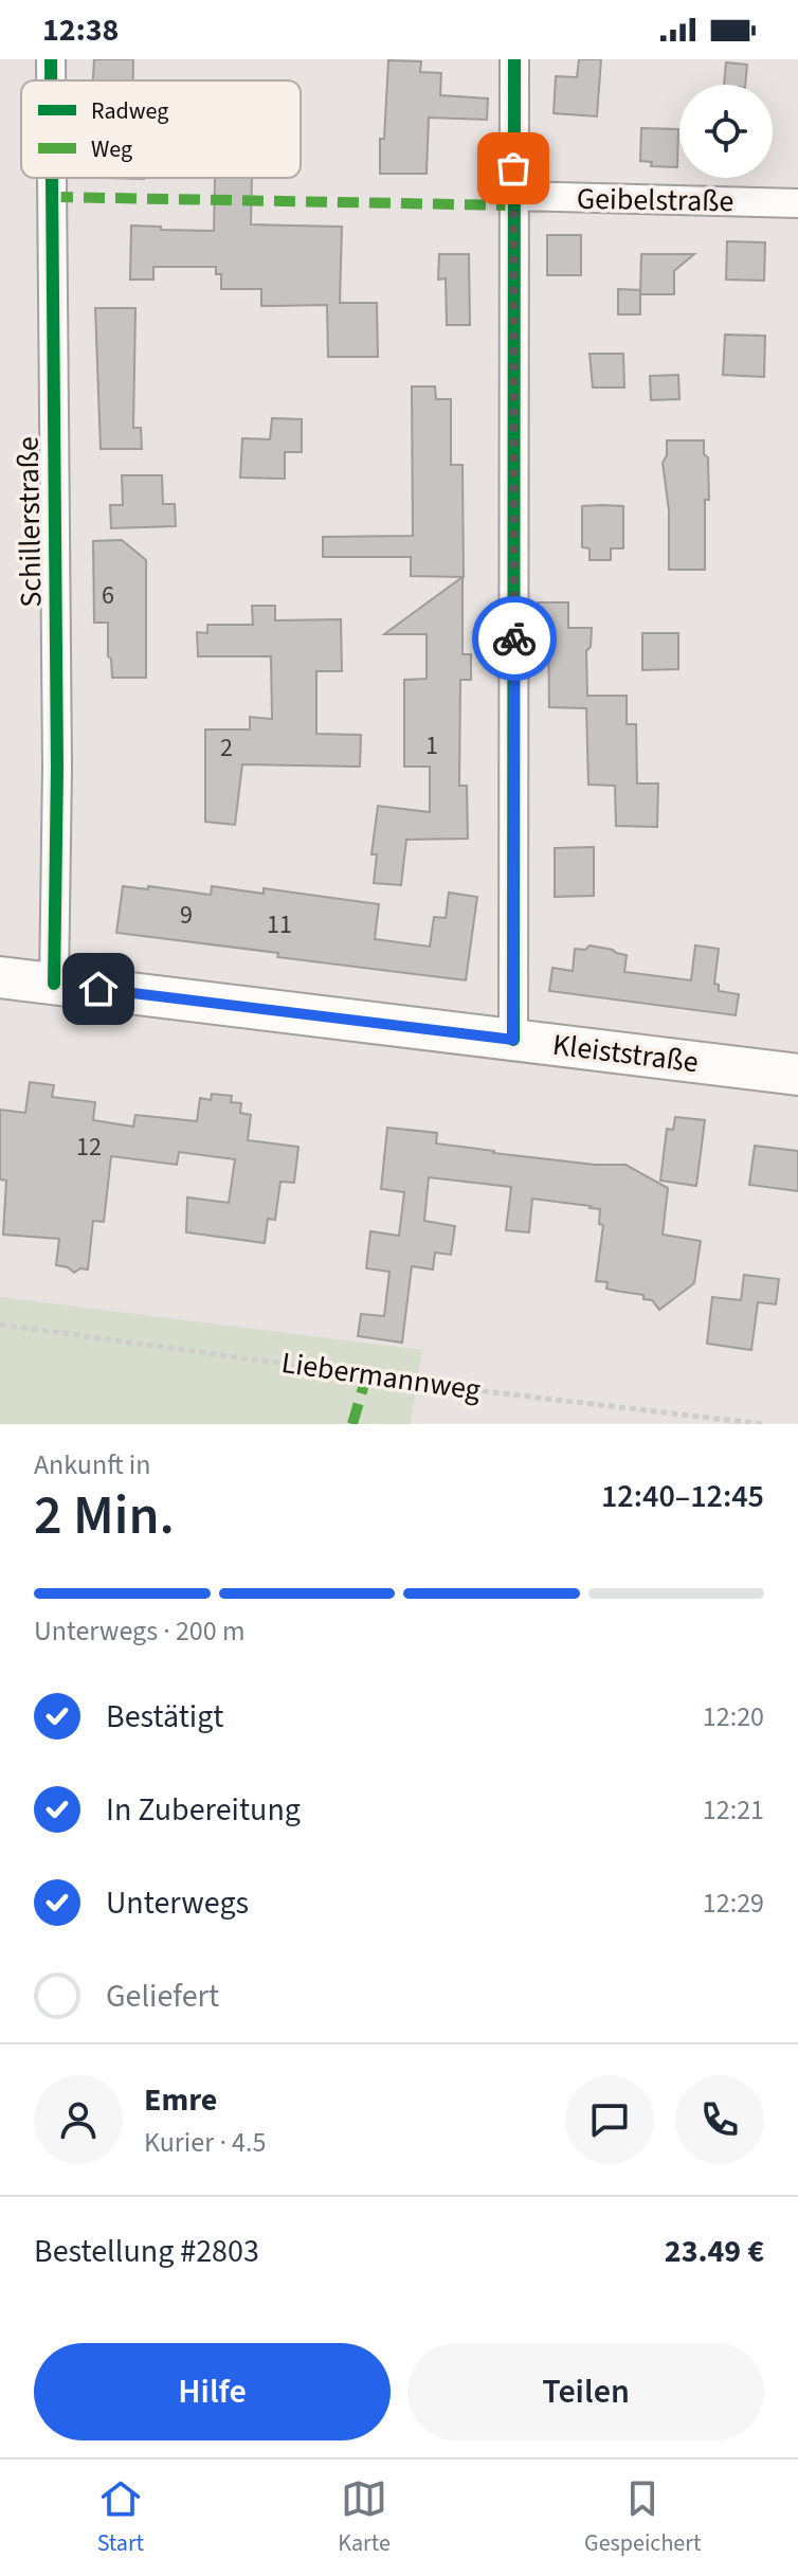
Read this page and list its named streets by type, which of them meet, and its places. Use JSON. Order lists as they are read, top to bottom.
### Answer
{
  "streets": {
    "street": ["Geibelstraße", "Schillerstraße", "Kleiststraße"],
    "path": ["Liebermannweg"]
  },
  "crossings": [
    ["Schillerstraße", "Kleiststraße"]
  ],
  "house_numbers": [
    "6",
    "1",
    "2",
    "9",
    "11",
    "12"
  ],
  "legend": ["Radweg", "Weg"],
  "page": {
    "status": "12:38",
    "heading": ["2 Min.", "Ankunft in", "12:40–12:45"],
    "panel": [
      "Emre",
      "Kurier · 4.5",
      "Bestellung #2803",
      "23.49 €"
    ],
    "bar": "Unterwegs · 200 m",
    "list": [
      ["Bestätigt", "12:20"],
      ["In Zubereitung", "12:21"],
      ["Unterwegs", "12:29"],
      "Geliefert"
    ],
    "buttons": ["Hilfe", "Teilen"],
    "tabs": ["Start", "Karte", "Gespeichert"]
  }
}
